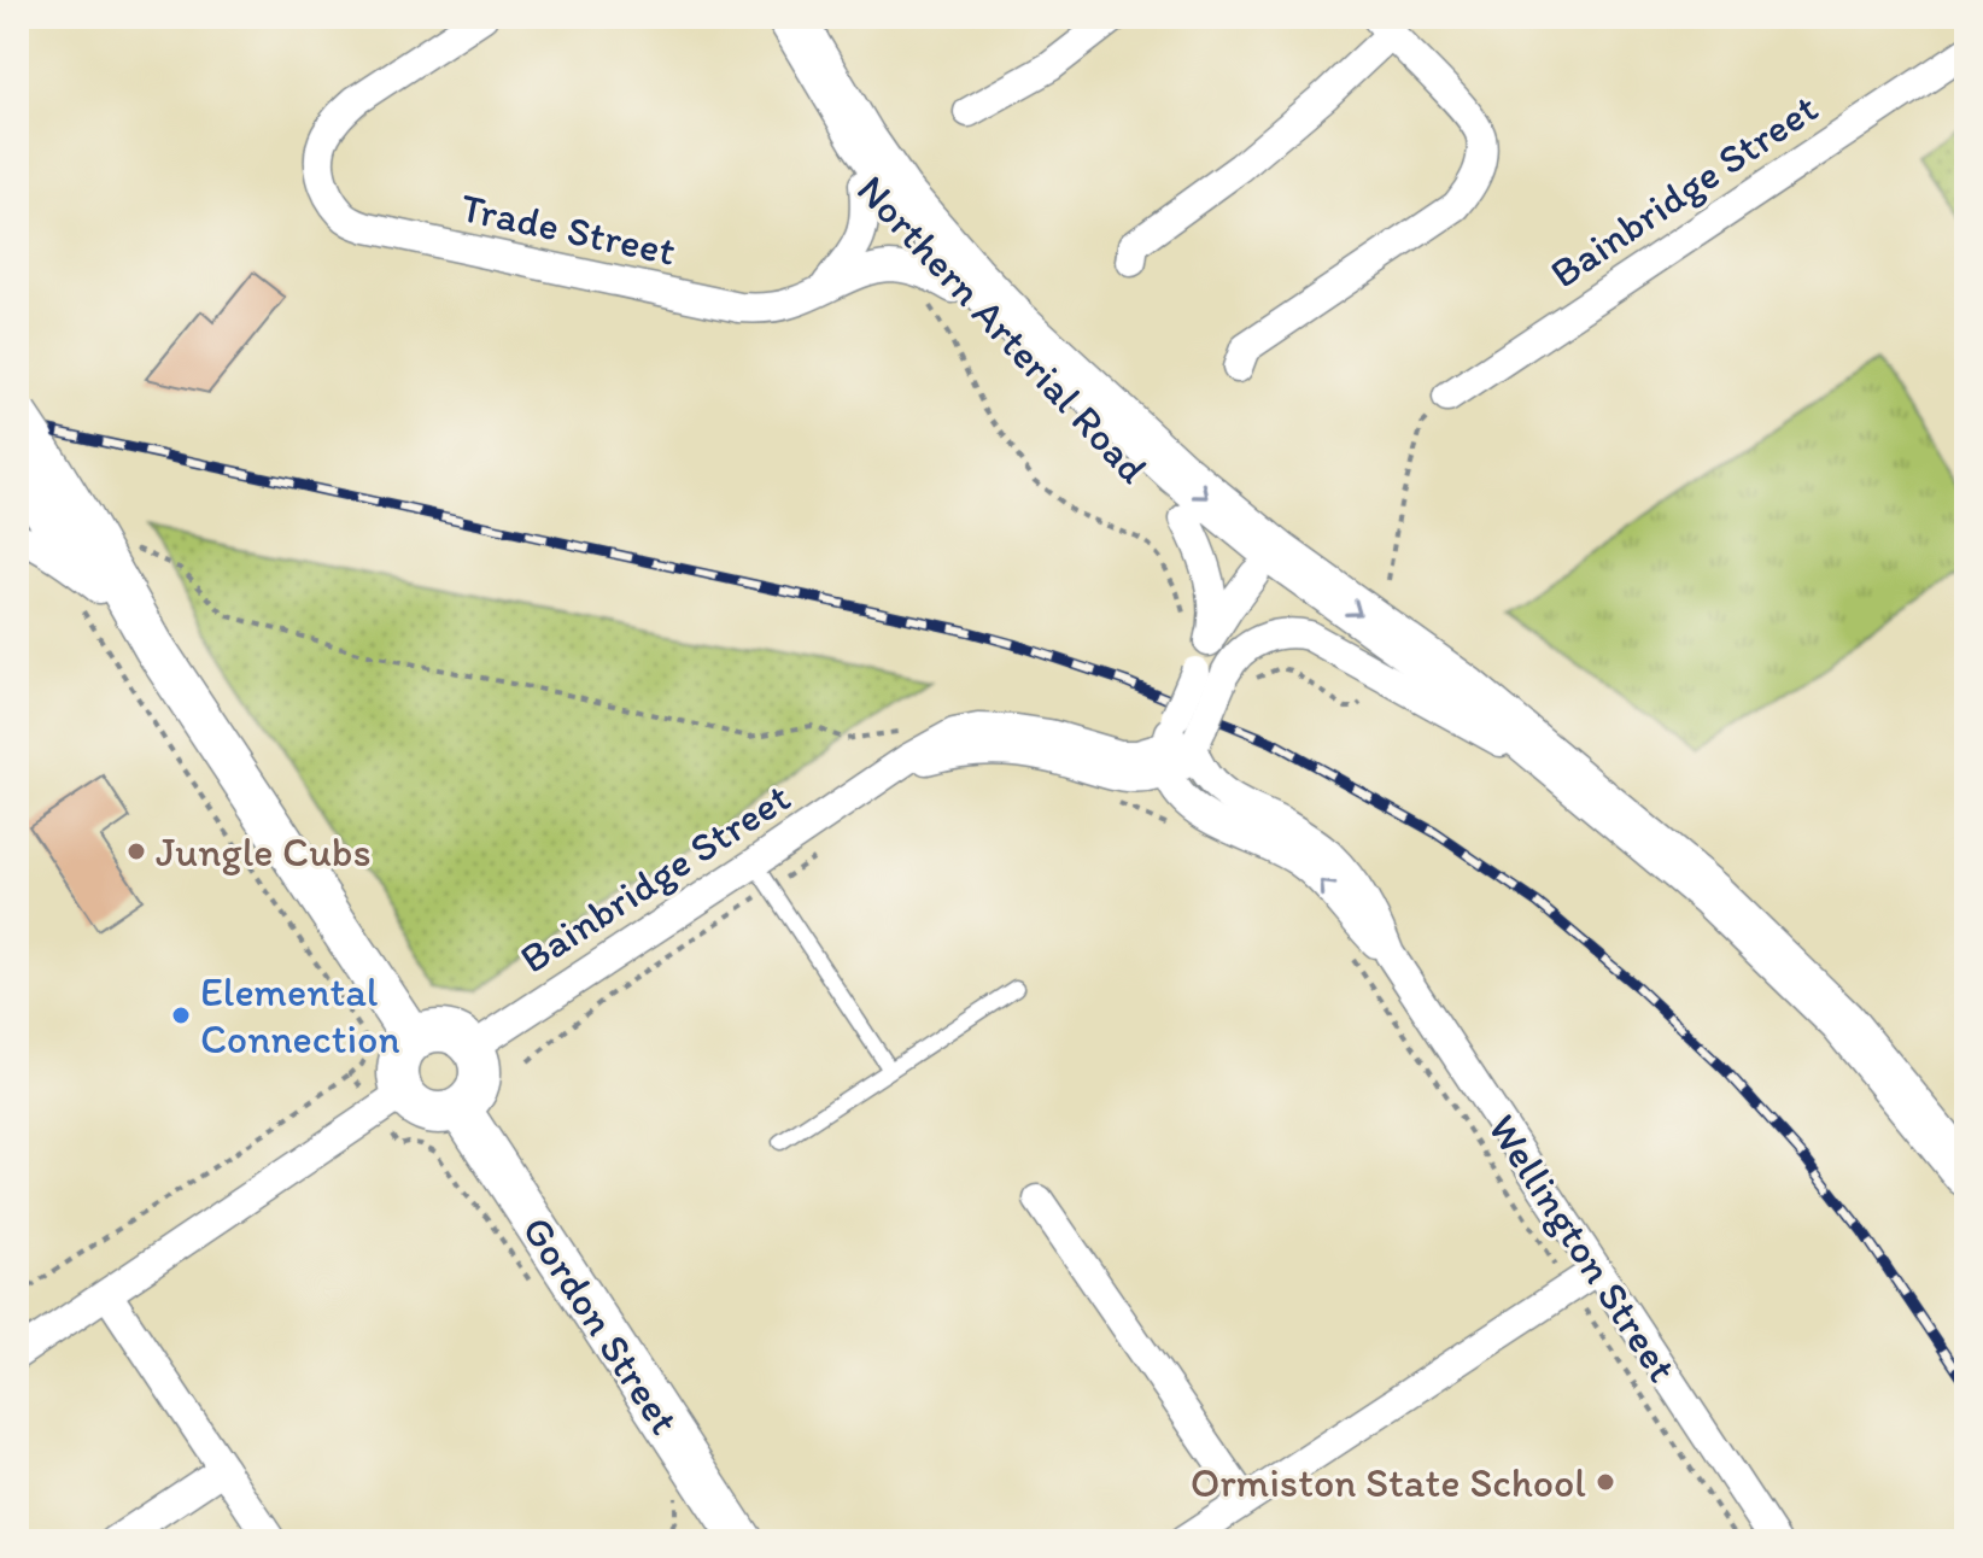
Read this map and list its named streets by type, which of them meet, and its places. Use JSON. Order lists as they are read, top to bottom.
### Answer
{
  "streets": {
    "main road": ["Northern Arterial Road"],
    "street": [
      "Bainbridge Street",
      "Trade Street",
      "Wellington Street",
      "Gordon Street"
    ]
  },
  "crossings": [
    ["Bainbridge Street", "Wellington Street"],
    ["Trade Street", "Northern Arterial Road"]
  ],
  "places": ["Jungle Cubs", "Elemental Connection", "Ormiston State School"]
}
